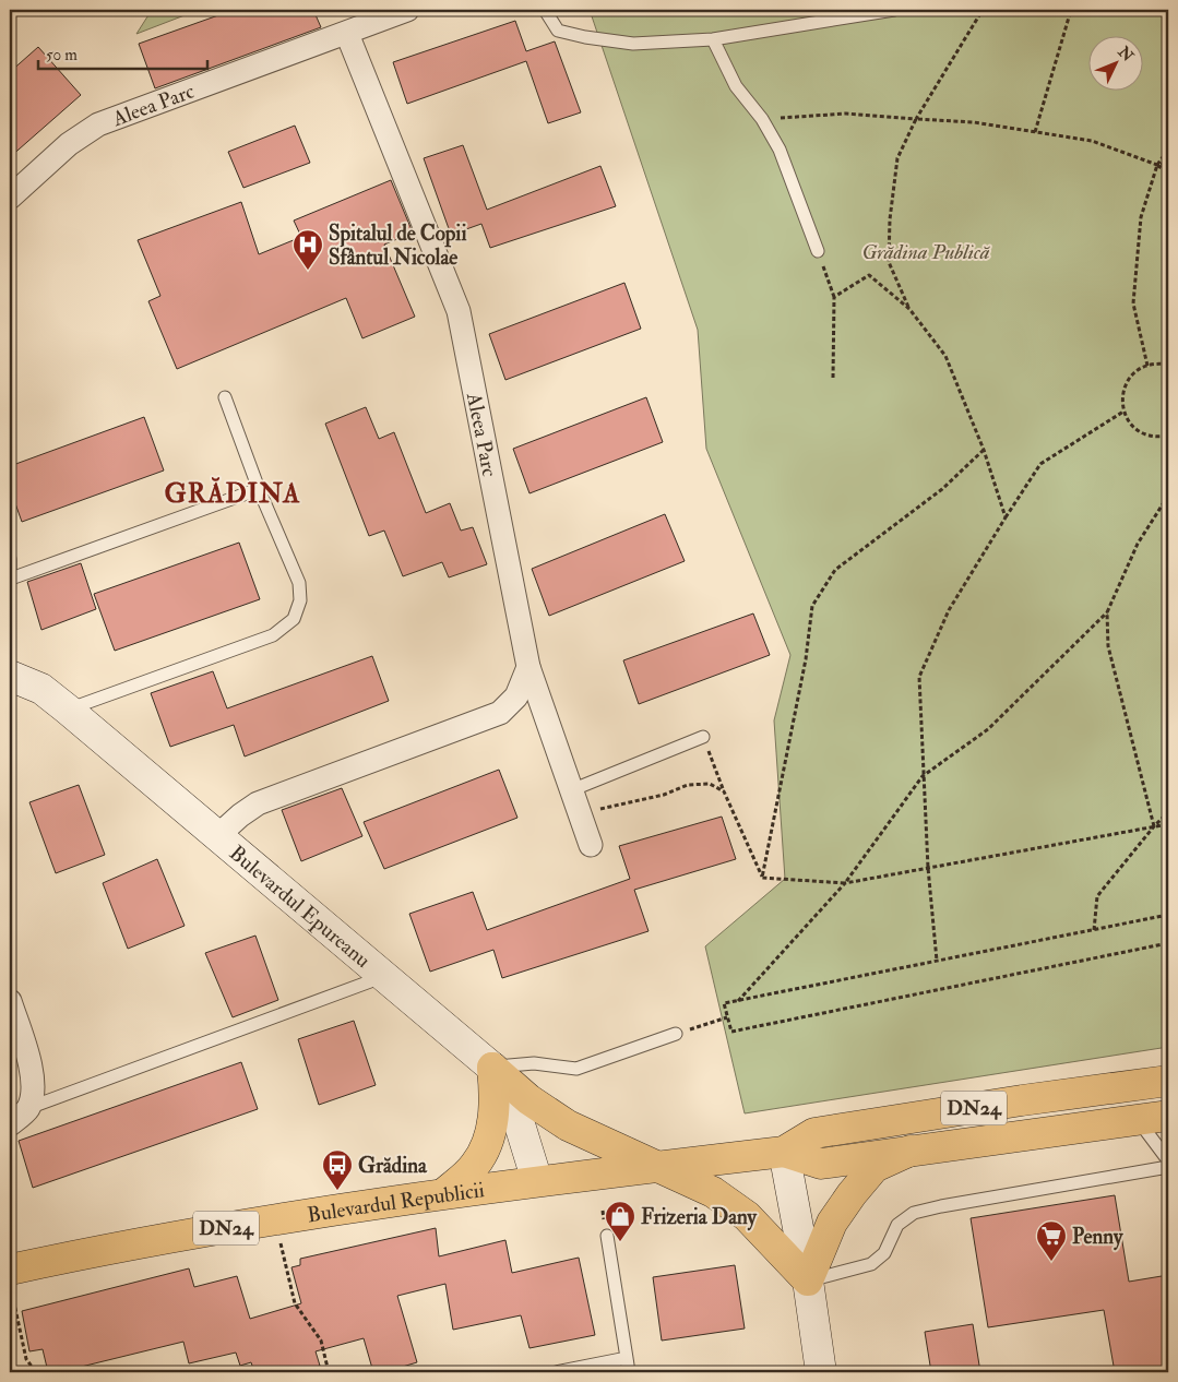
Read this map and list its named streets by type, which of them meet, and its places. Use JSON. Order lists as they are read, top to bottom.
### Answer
{
  "streets": {
    "main road": ["Bulevardul Epureanu", "DN24", "Bulevardul Republicii"],
    "street": ["Aleea Parc"]
  },
  "crossings": [
    ["Bulevardul Epureanu", "Bulevardul Republicii"]
  ],
  "districts": ["GRĂDINA"],
  "parks": ["Grădina Publică"],
  "places": {
    "hospital": ["Spitalul de Copii Sfântul Nicolae"],
    "bus stop": ["Grădina"],
    "shop": ["Frizeria Dany"],
    "supermarket": ["Penny"]
  },
  "scale_bar": "50 m",
  "north": "top right"
}
